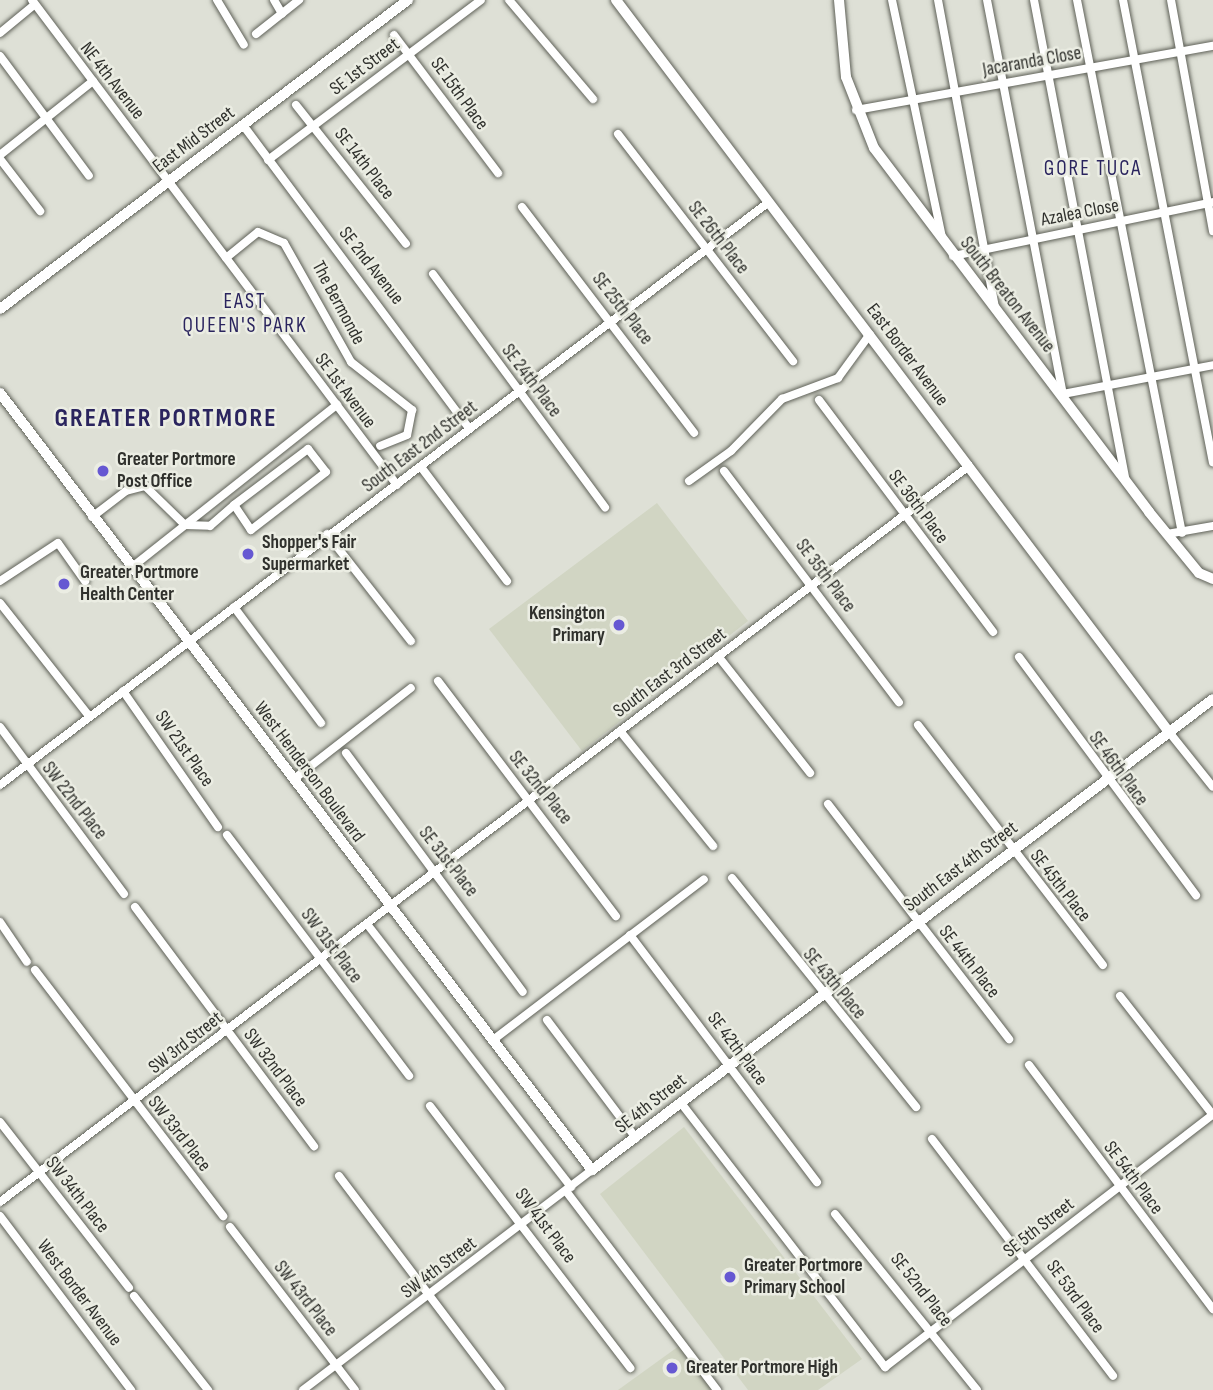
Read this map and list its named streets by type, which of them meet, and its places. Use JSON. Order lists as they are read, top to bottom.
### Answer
{
  "streets": {
    "street": [
      "Jacaranda Close",
      "SE 1st Street",
      "NE 4th Avenue",
      "SE 15th Place",
      "East Mid Street",
      "SE 14th Place",
      "Azalea Close",
      "SE 26th Place",
      "SE 2nd Avenue",
      "South Breaton Avenue",
      "The Bermonde",
      "SE 25th Place",
      "East Border Avenue",
      "SE 24th Place",
      "SE 1st Avenue",
      "South East 2nd Street",
      "SE 36th Place",
      "SE 35th Place",
      "South East 3rd Street",
      "SW 21st Place",
      "SE 46th Place",
      "West Henderson Boulevard",
      "SE 32nd Place",
      "SW 22nd Place",
      "SE 31st Place",
      "South East 4th Street",
      "SE 45th Place",
      "SW 31st Place",
      "SE 44th Place",
      "SE 43th Place",
      "SW 3rd Street",
      "SE 42th Place",
      "SW 32nd Place",
      "SE 4th Street",
      "SW 33rd Place",
      "SE 54th Place",
      "SW 34th Place",
      "SW 41st Place",
      "SE 5th Street",
      "SW 4th Street",
      "SE 52nd Place",
      "West Border Avenue",
      "SE 53rd Place",
      "SW 43rd Place"
    ]
  },
  "crossings": [
    ["Jacaranda Close", "South Breaton Avenue"],
    ["SE 1st Street", "SE 15th Place"],
    ["SE 1st Street", "SE 14th Place"],
    ["SE 1st Street", "SE 2nd Avenue"],
    ["NE 4th Avenue", "East Mid Street"],
    ["NE 4th Avenue", "SE 1st Avenue"],
    ["East Mid Street", "SE 2nd Avenue"],
    ["East Mid Street", "SE 1st Avenue"],
    ["Azalea Close", "South Breaton Avenue"],
    ["SE 26th Place", "South East 2nd Street"],
    ["SE 2nd Avenue", "South East 2nd Street"],
    ["The Bermonde", "SE 1st Avenue"],
    ["SE 25th Place", "South East 2nd Street"],
    ["East Border Avenue", "South East 2nd Street"],
    ["East Border Avenue", "South East 3rd Street"],
    ["East Border Avenue", "South East 4th Street"],
    ["SE 24th Place", "South East 2nd Street"],
    ["SE 1st Avenue", "South East 2nd Street"],
    ["South East 2nd Street", "SW 21st Place"],
    ["South East 2nd Street", "West Henderson Boulevard"],
    ["South East 2nd Street", "SW 22nd Place"],
    ["SE 36th Place", "South East 3rd Street"],
    ["SE 35th Place", "South East 3rd Street"],
    ["South East 3rd Street", "West Henderson Boulevard"],
    ["South East 3rd Street", "SE 32nd Place"],
    ["South East 3rd Street", "SE 31st Place"],
    ["South East 3rd Street", "SW 3rd Street"],
    ["SE 46th Place", "South East 4th Street"],
    ["West Henderson Boulevard", "SW 3rd Street"],
    ["West Henderson Boulevard", "SE 4th Street"],
    ["West Henderson Boulevard", "SW 4th Street"],
    ["South East 4th Street", "SE 45th Place"],
    ["South East 4th Street", "SE 44th Place"],
    ["South East 4th Street", "SE 43th Place"],
    ["South East 4th Street", "SE 42th Place"],
    ["South East 4th Street", "SE 4th Street"],
    ["SW 31st Place", "SW 3rd Street"],
    ["SW 3rd Street", "SW 32nd Place"],
    ["SW 3rd Street", "SW 33rd Place"],
    ["SW 3rd Street", "SW 34th Place"],
    ["SE 42th Place", "SE 4th Street"],
    ["SE 4th Street", "SE 5th Street"],
    ["SE 4th Street", "SW 4th Street"],
    ["SE 54th Place", "SE 5th Street"],
    ["SW 41st Place", "SW 4th Street"],
    ["SE 5th Street", "SE 52nd Place"],
    ["SE 5th Street", "SE 53rd Place"],
    ["SW 4th Street", "SW 43rd Place"]
  ],
  "districts": ["GORE TUCA", "EAST QUEEN'S PARK", "GREATER PORTMORE"],
  "places": [
    "Greater Portmore Post Office",
    "Shopper's Fair Supermarket",
    "Greater Portmore Health Center",
    "Kensington Primary",
    "Greater Portmore Primary School",
    "Greater Portmore High"
  ]
}
